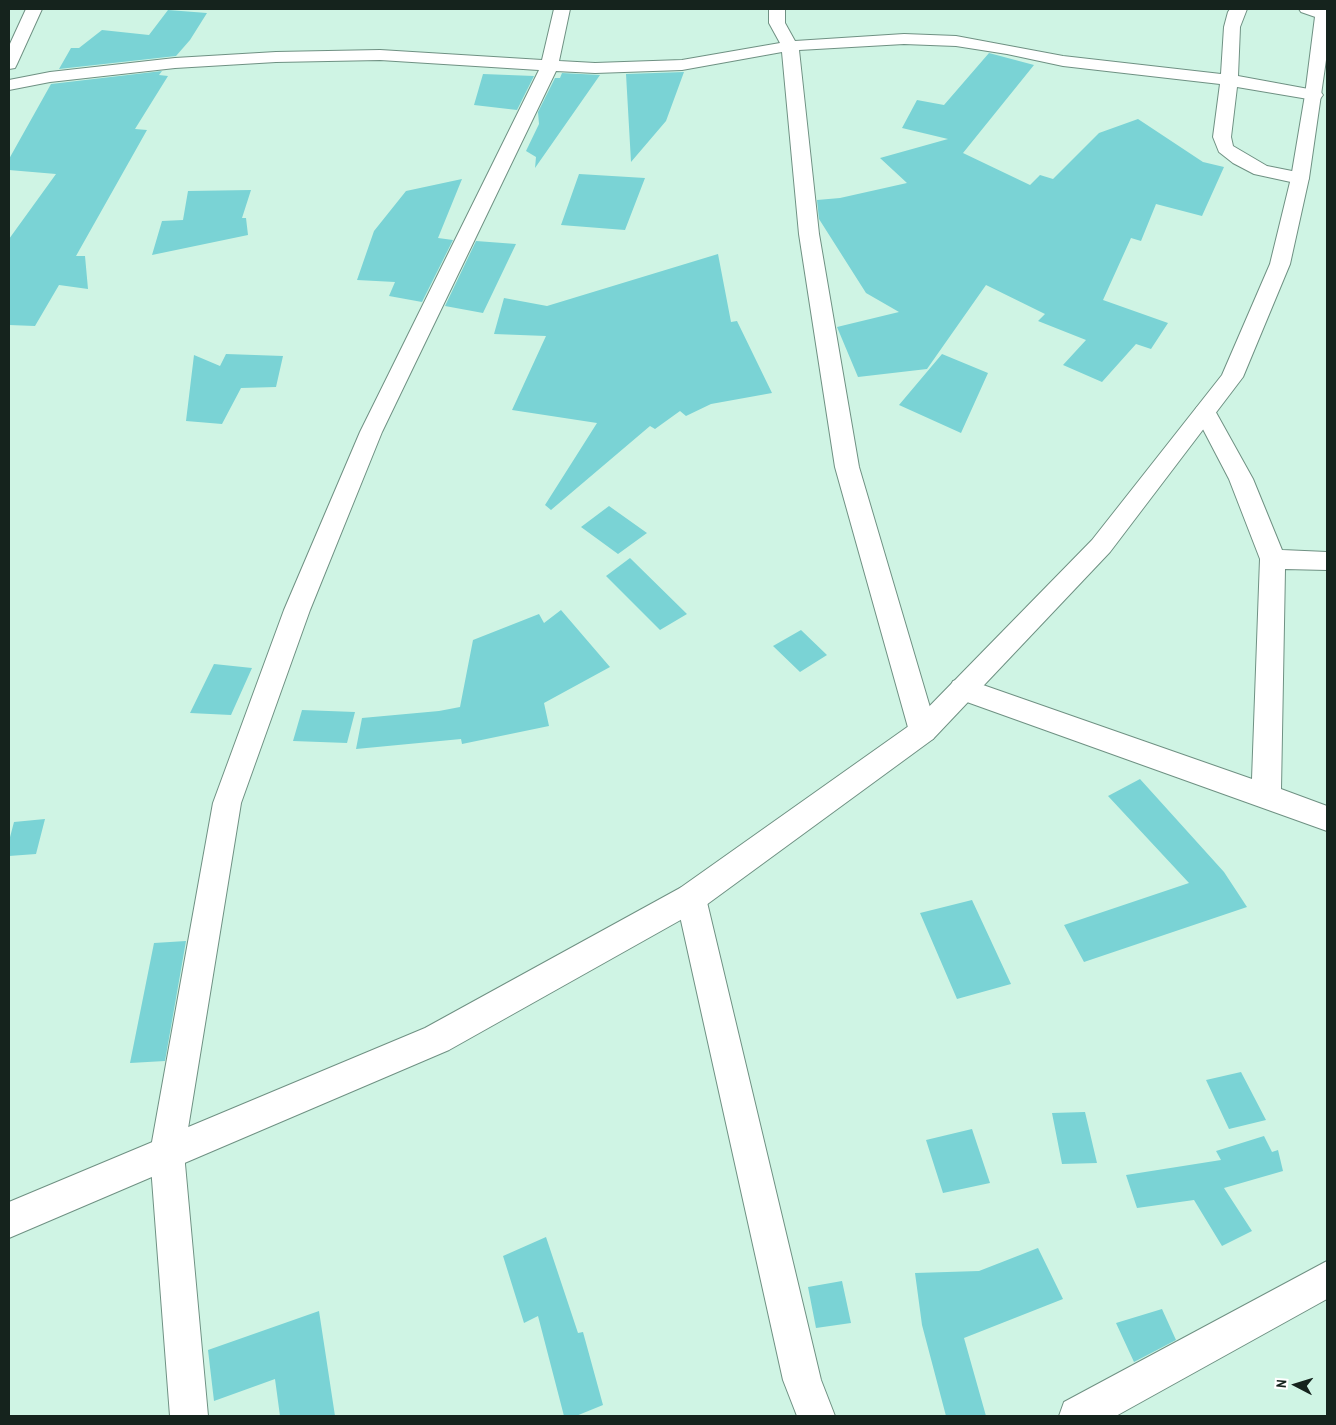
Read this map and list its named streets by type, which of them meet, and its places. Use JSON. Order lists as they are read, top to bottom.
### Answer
{
  "north": "left"
}
